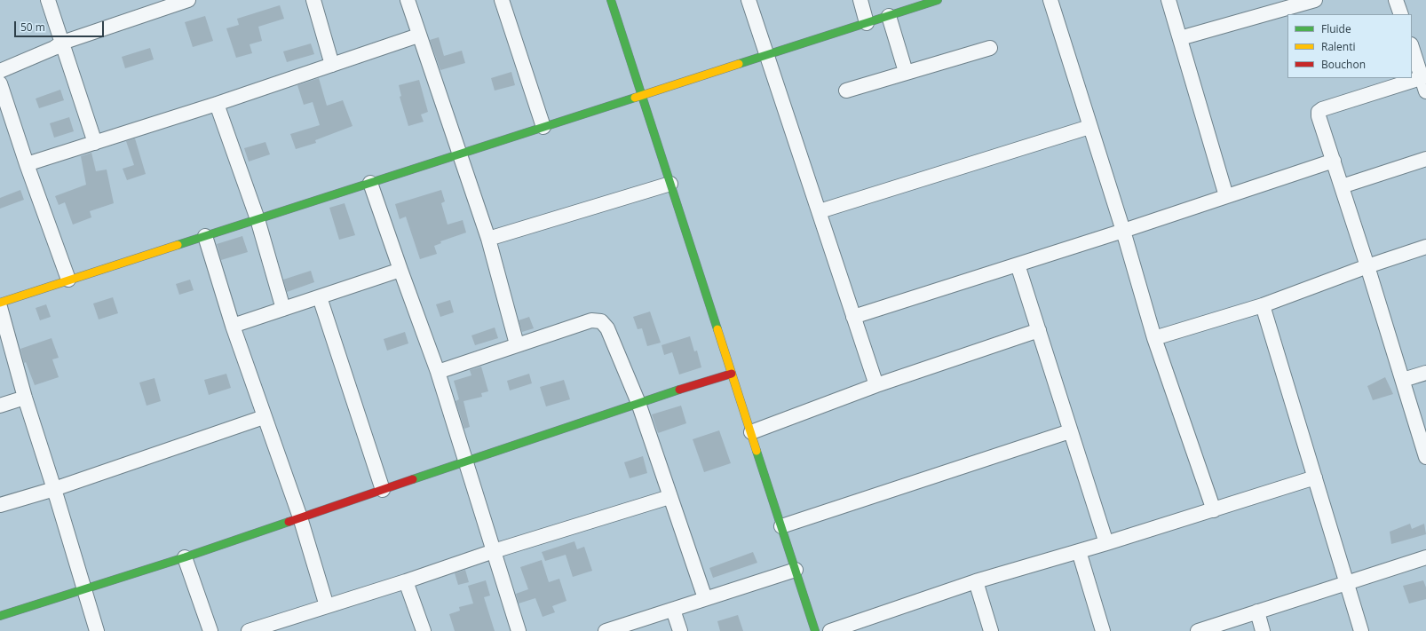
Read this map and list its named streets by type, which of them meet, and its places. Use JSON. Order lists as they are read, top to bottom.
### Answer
{
  "legend": ["Fluide", "Ralenti", "Bouchon"],
  "scale_bar": "50 m"
}
